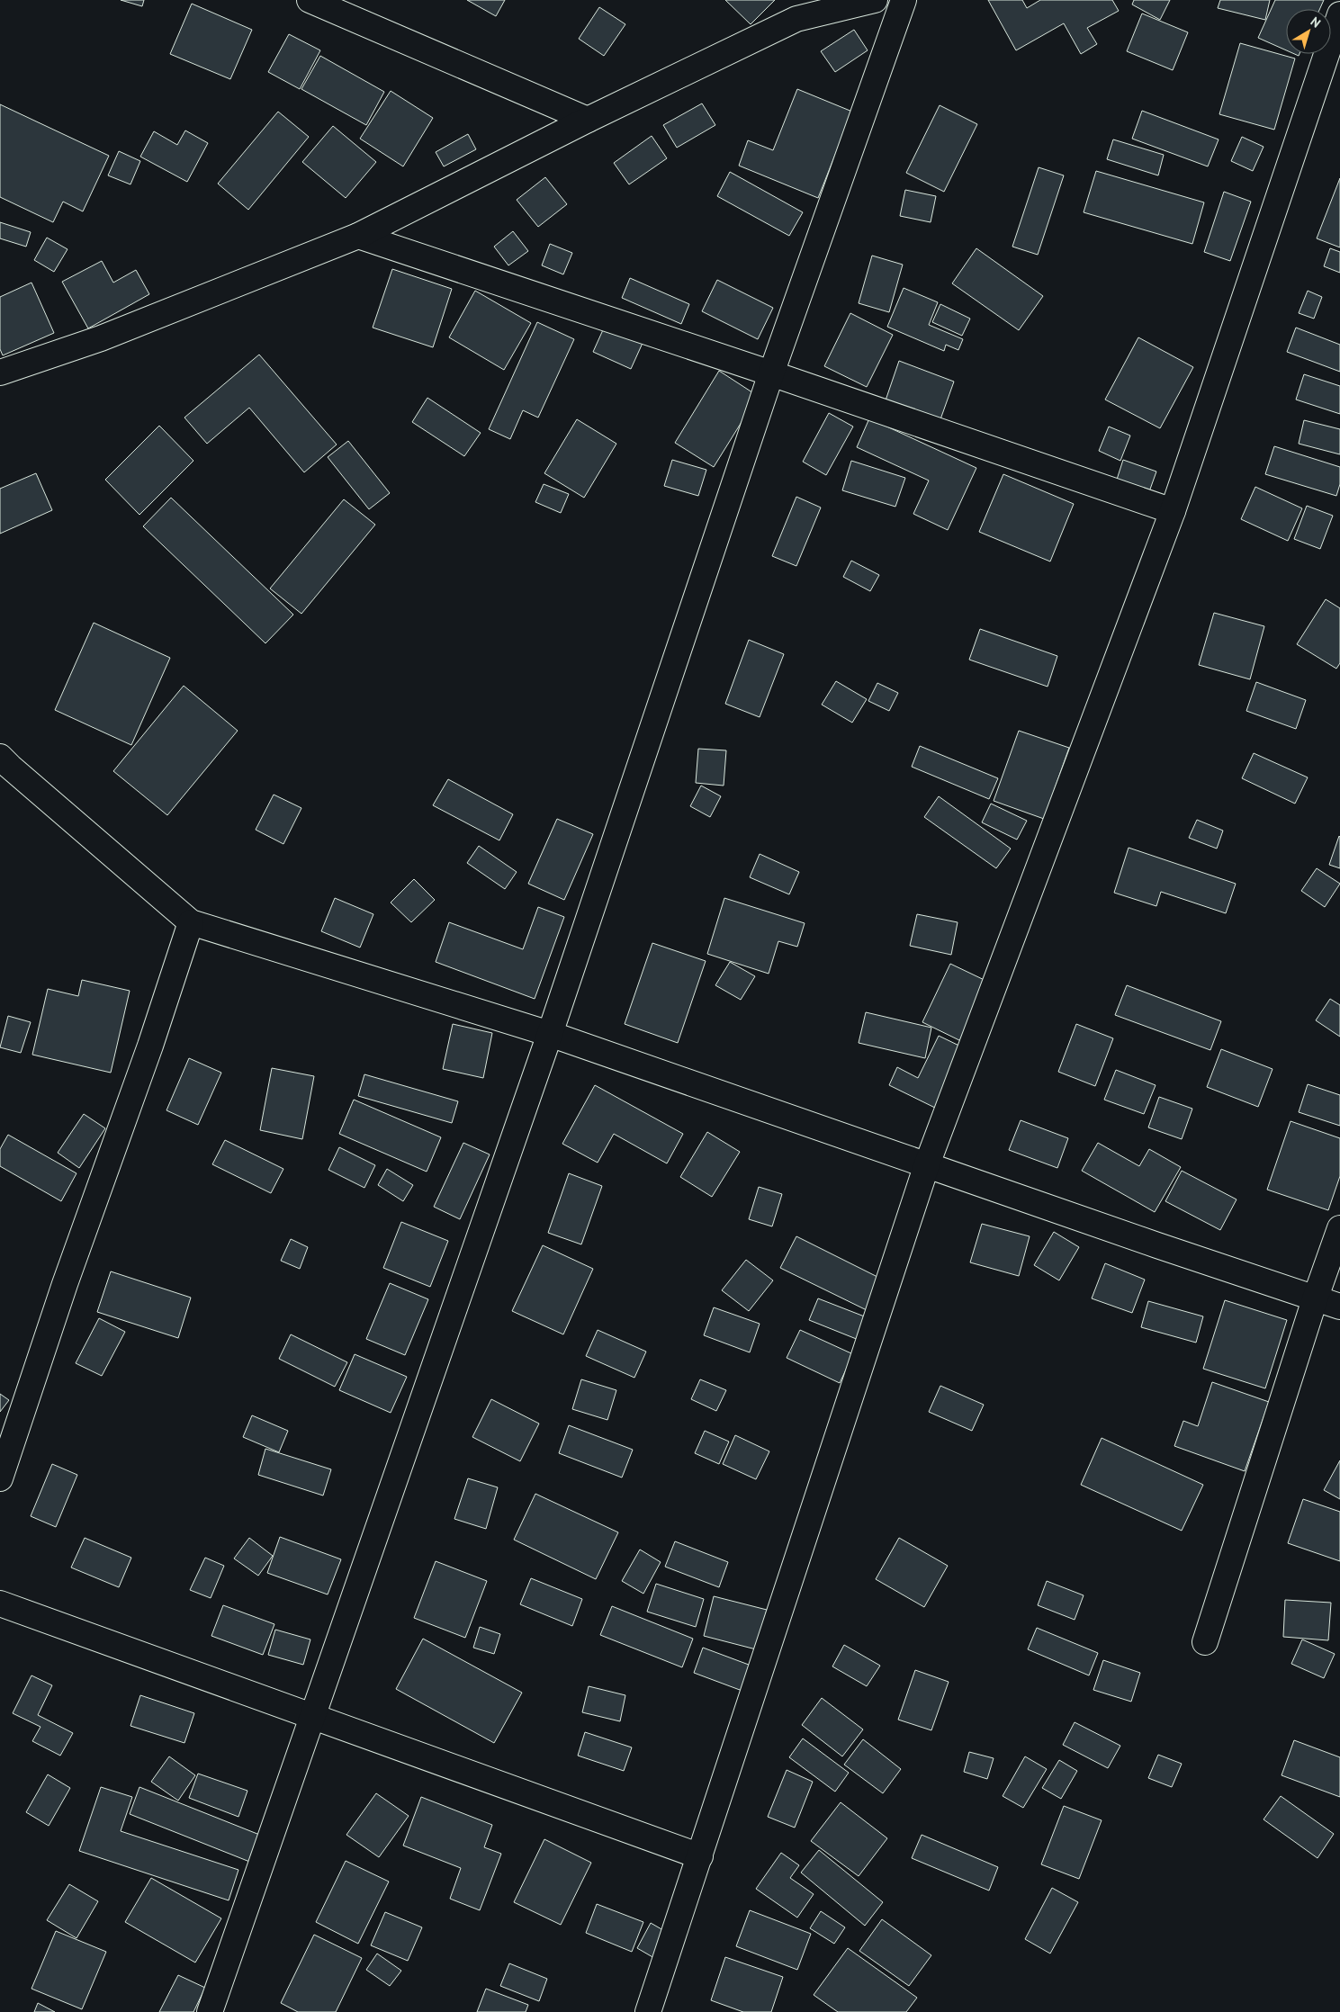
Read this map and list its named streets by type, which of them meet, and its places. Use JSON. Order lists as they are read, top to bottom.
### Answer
{
  "north": "top right"
}
